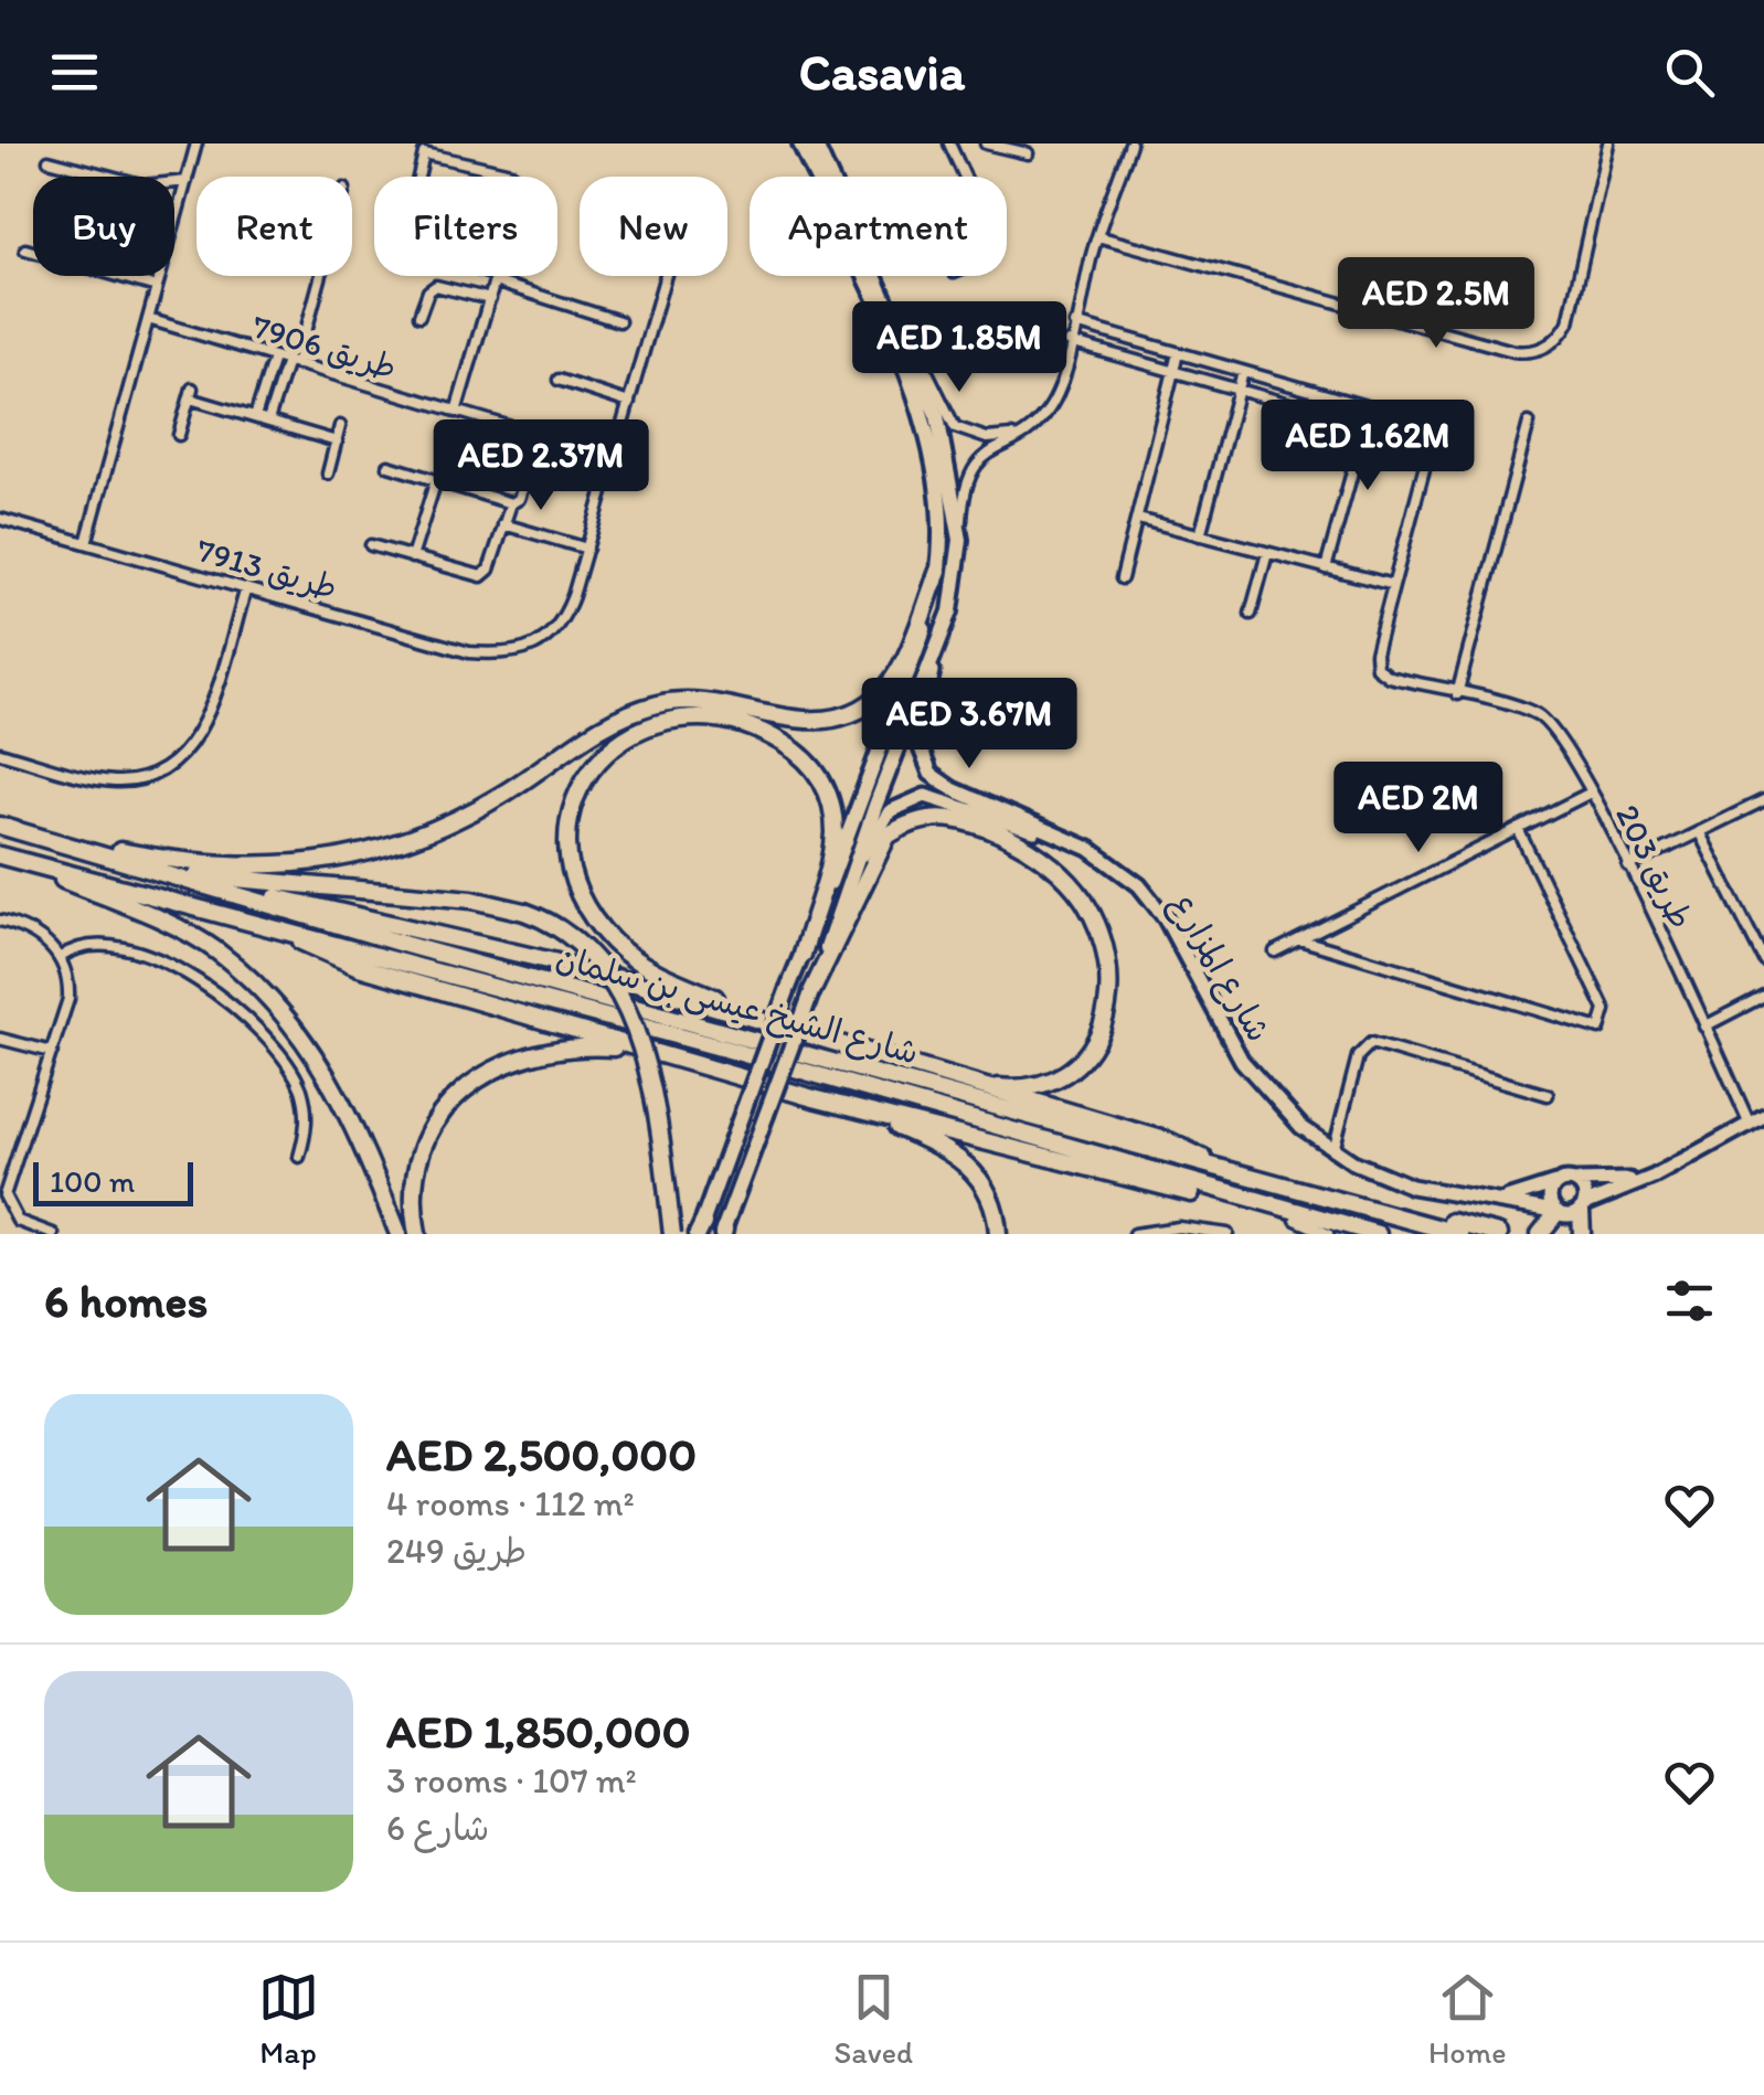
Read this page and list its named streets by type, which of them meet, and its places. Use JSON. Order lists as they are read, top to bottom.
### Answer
{
  "streets": {
    "highway": ["شارع الشيخ عيسى بن سلمان"],
    "street": [
      "طريق 7906",
      "طريق 7913",
      "طريق 203",
      "شارع المزارع"
    ]
  },
  "scale_bar": "100 m",
  "page": {
    "header": "Casavia",
    "chip": [
      "Buy",
      "Rent",
      "Filters",
      "New",
      "Apartment"
    ],
    "price": [
      "AED 2.5M",
      "AED 1.85M",
      "AED 1.62M",
      "AED 2.37M",
      "AED 3.67M",
      "AED 2M"
    ],
    "scale": "100 m",
    "heading": "6 homes",
    "list": [
      {
        "name": "AED 2,500,000",
        "note": "4 rooms · 112 m² · طريق 249"
      },
      {
        "name": "AED 1,850,000",
        "note": "3 rooms · 107 m² · شارع 6"
      }
    ],
    "tabs": ["Map", "Saved", "Home"]
  }
}
